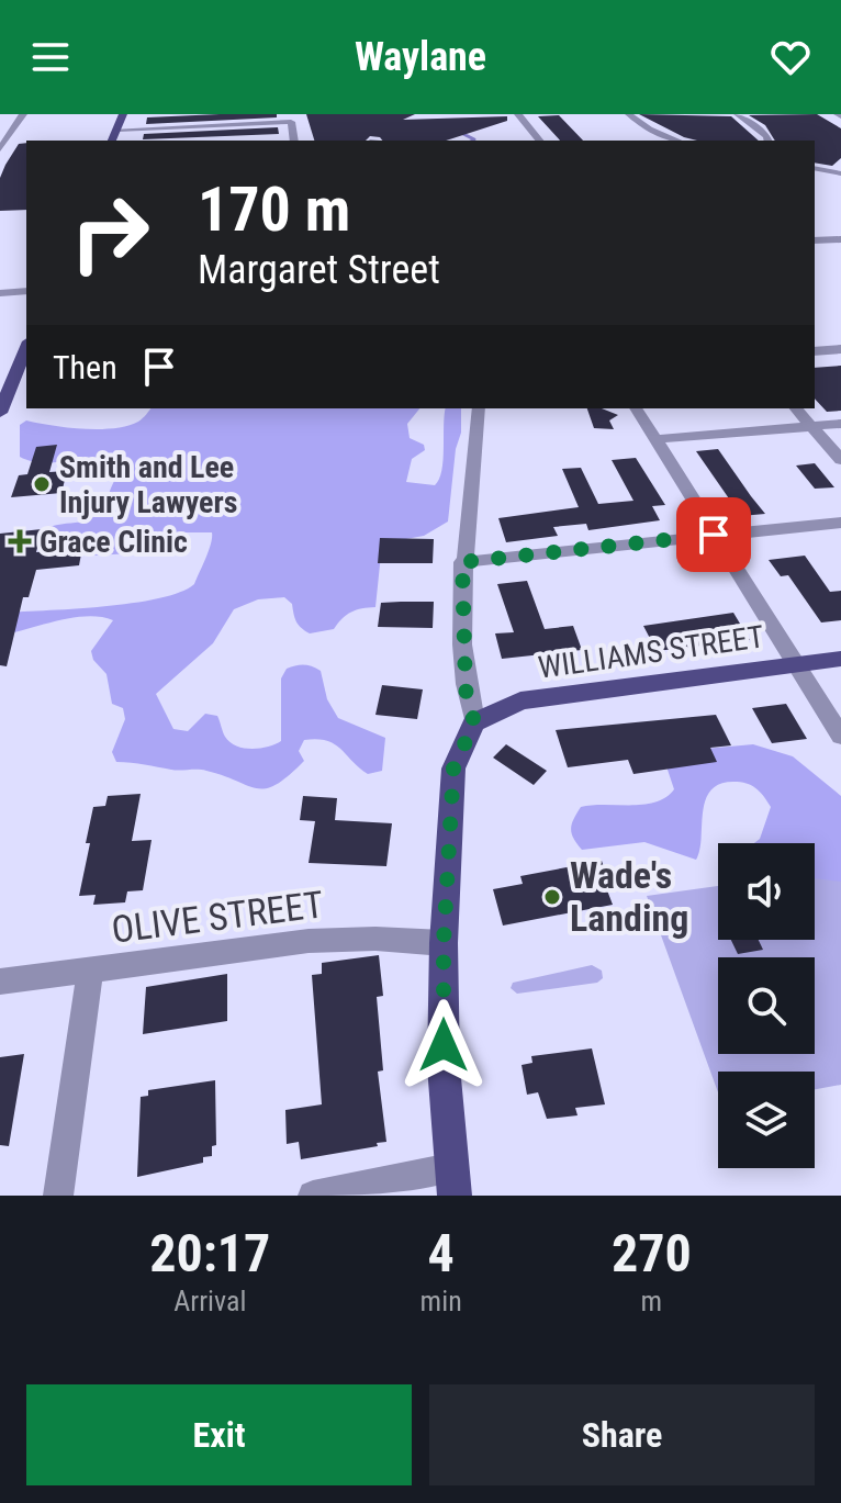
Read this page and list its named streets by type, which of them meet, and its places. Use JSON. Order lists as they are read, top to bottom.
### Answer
{
  "streets": {
    "main road": ["WILLIAMS STREET"],
    "street": ["OLIVE STREET"]
  },
  "places": {
    "other": ["Smith and Lee Injury Lawyers", "Wade's Landing"],
    "health": ["Grace Clinic"]
  },
  "page": {
    "header": "Waylane",
    "turn": ["170 m", "Margaret Street"],
    "then": "Then",
    "eta": [
      "20:17",
      "Arrival",
      "4",
      "min",
      "270",
      "m"
    ],
    "buttons": ["Exit", "Share"]
  }
}
